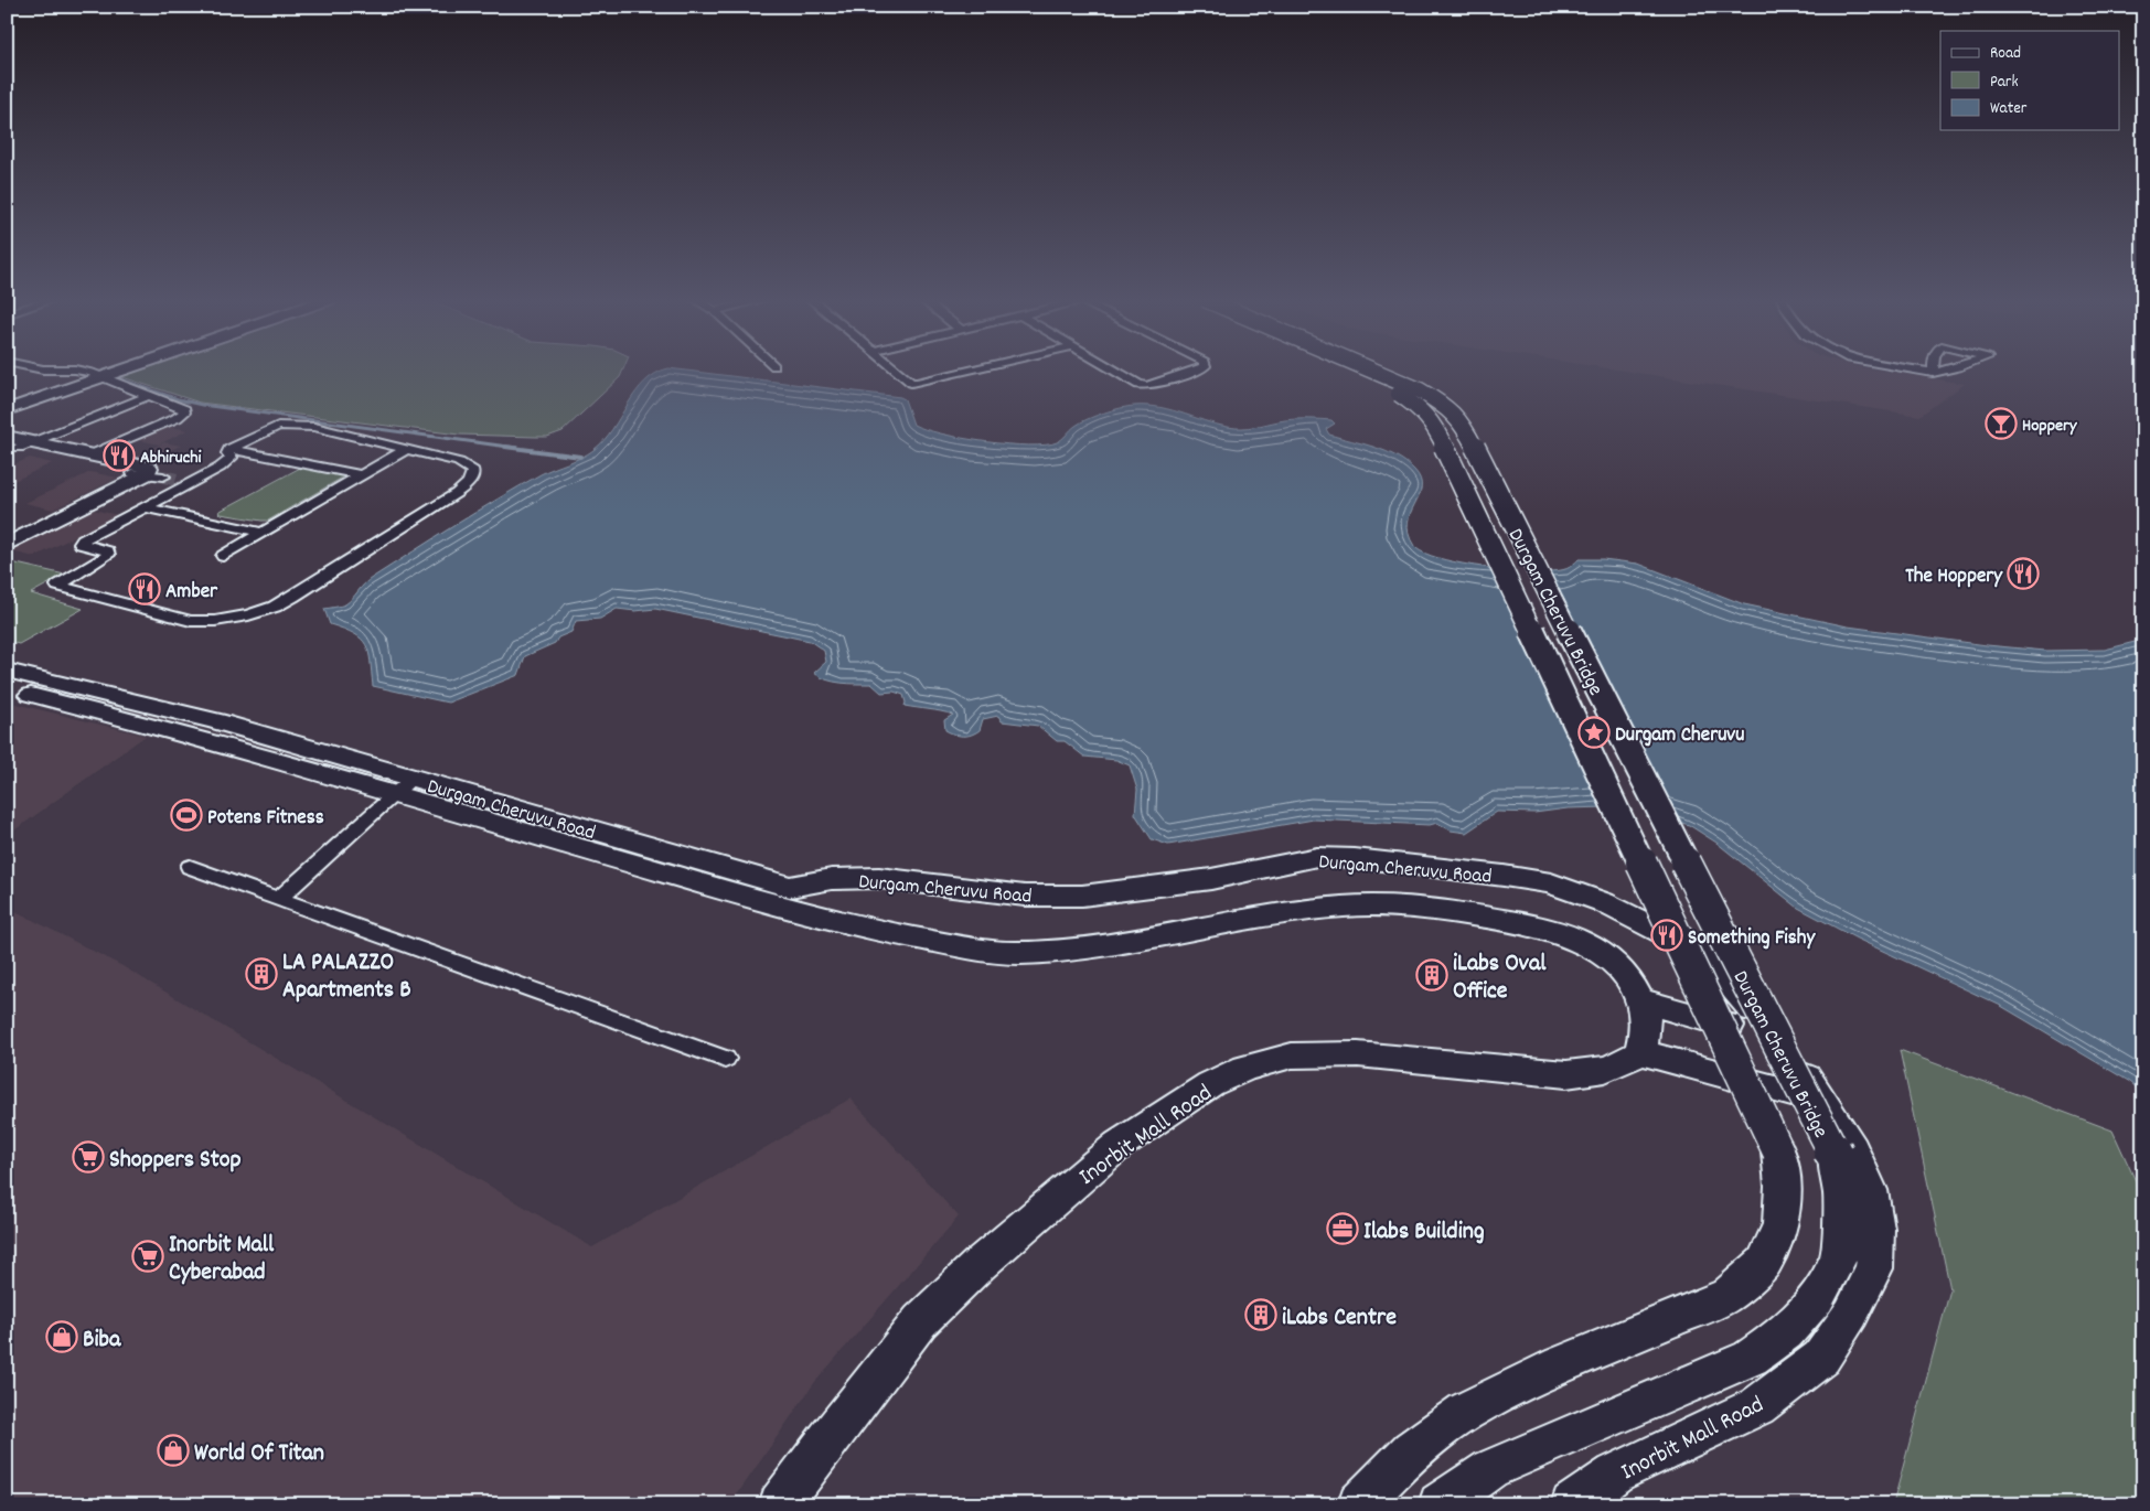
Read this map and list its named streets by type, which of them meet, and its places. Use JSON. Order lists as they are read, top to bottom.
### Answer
{
  "streets": {
    "main road": ["Durgam Cheruvu Bridge", "Durgam Cheruvu Road", "Inorbit Mall Road"]
  },
  "crossings": [
    ["Durgam Cheruvu Road", "Inorbit Mall Road"]
  ],
  "places": {
    "bar": ["Hoppery"],
    "restaurant": [
      "Abhiruchi",
      "The Hoppery",
      "Amber",
      "Something Fishy"
    ],
    "place": ["Durgam Cheruvu"],
    "sports": ["Potens Fitness"],
    "building": ["LA PALAZZO Apartments B", "iLabs Oval Office", "iLabs Centre"],
    "supermarket": ["Shoppers Stop", "Inorbit Mall Cyberabad"],
    "office": ["Ilabs Building"],
    "shop": ["Biba", "World Of Titan"]
  },
  "legend": ["Road", "Park", "Water"]
}
